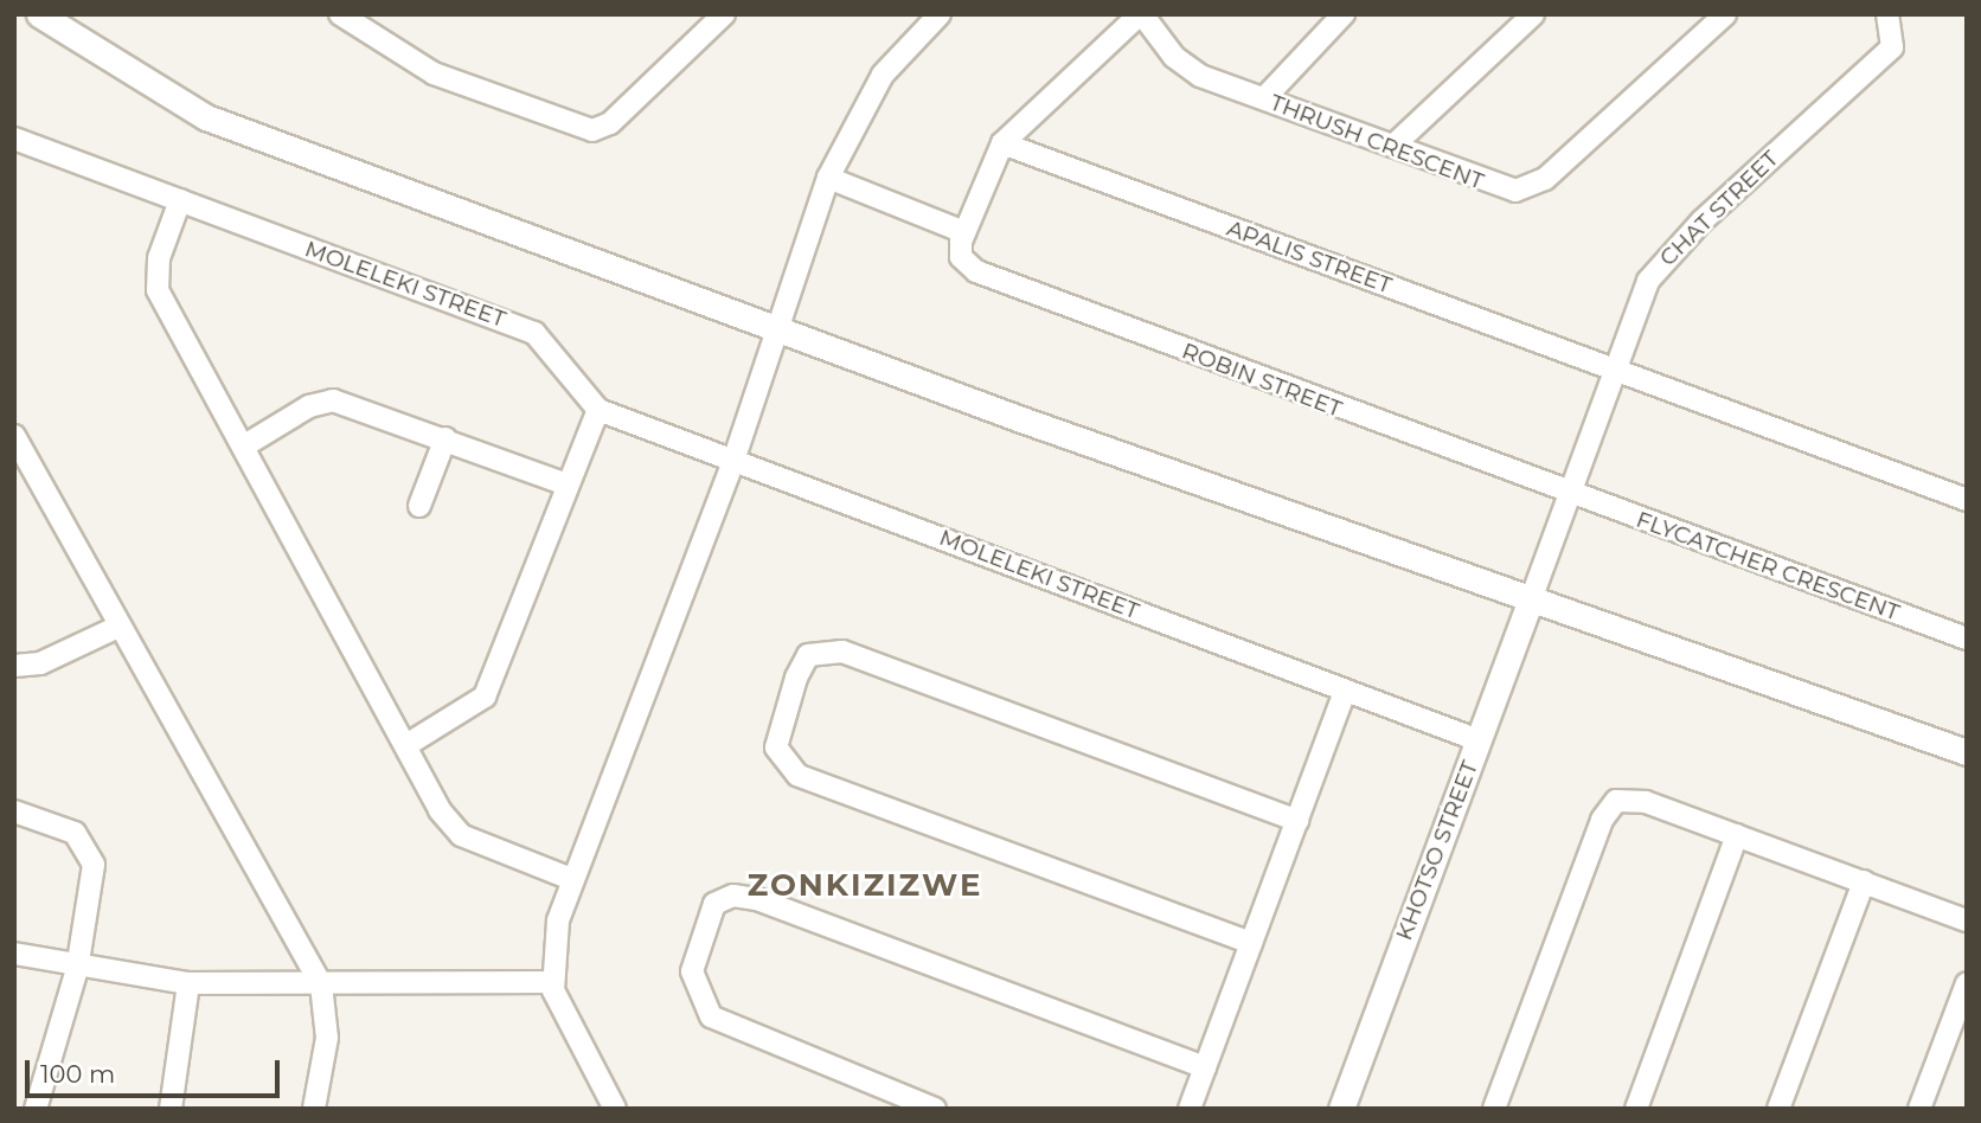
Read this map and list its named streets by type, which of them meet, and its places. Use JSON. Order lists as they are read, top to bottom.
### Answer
{
  "streets": {
    "street": [
      "THRUSH CRESCENT",
      "CHAT STREET",
      "APALIS STREET",
      "MOLELEKI STREET",
      "ROBIN STREET",
      "FLYCATCHER CRESCENT",
      "KHOTSO STREET"
    ]
  },
  "crossings": [
    ["CHAT STREET", "APALIS STREET"],
    ["CHAT STREET", "ROBIN STREET"],
    ["CHAT STREET", "FLYCATCHER CRESCENT"],
    ["CHAT STREET", "KHOTSO STREET"],
    ["MOLELEKI STREET", "KHOTSO STREET"],
    ["ROBIN STREET", "FLYCATCHER CRESCENT"]
  ],
  "districts": ["ZONKIZIZWE"],
  "scale_bar": "100 m"
}
